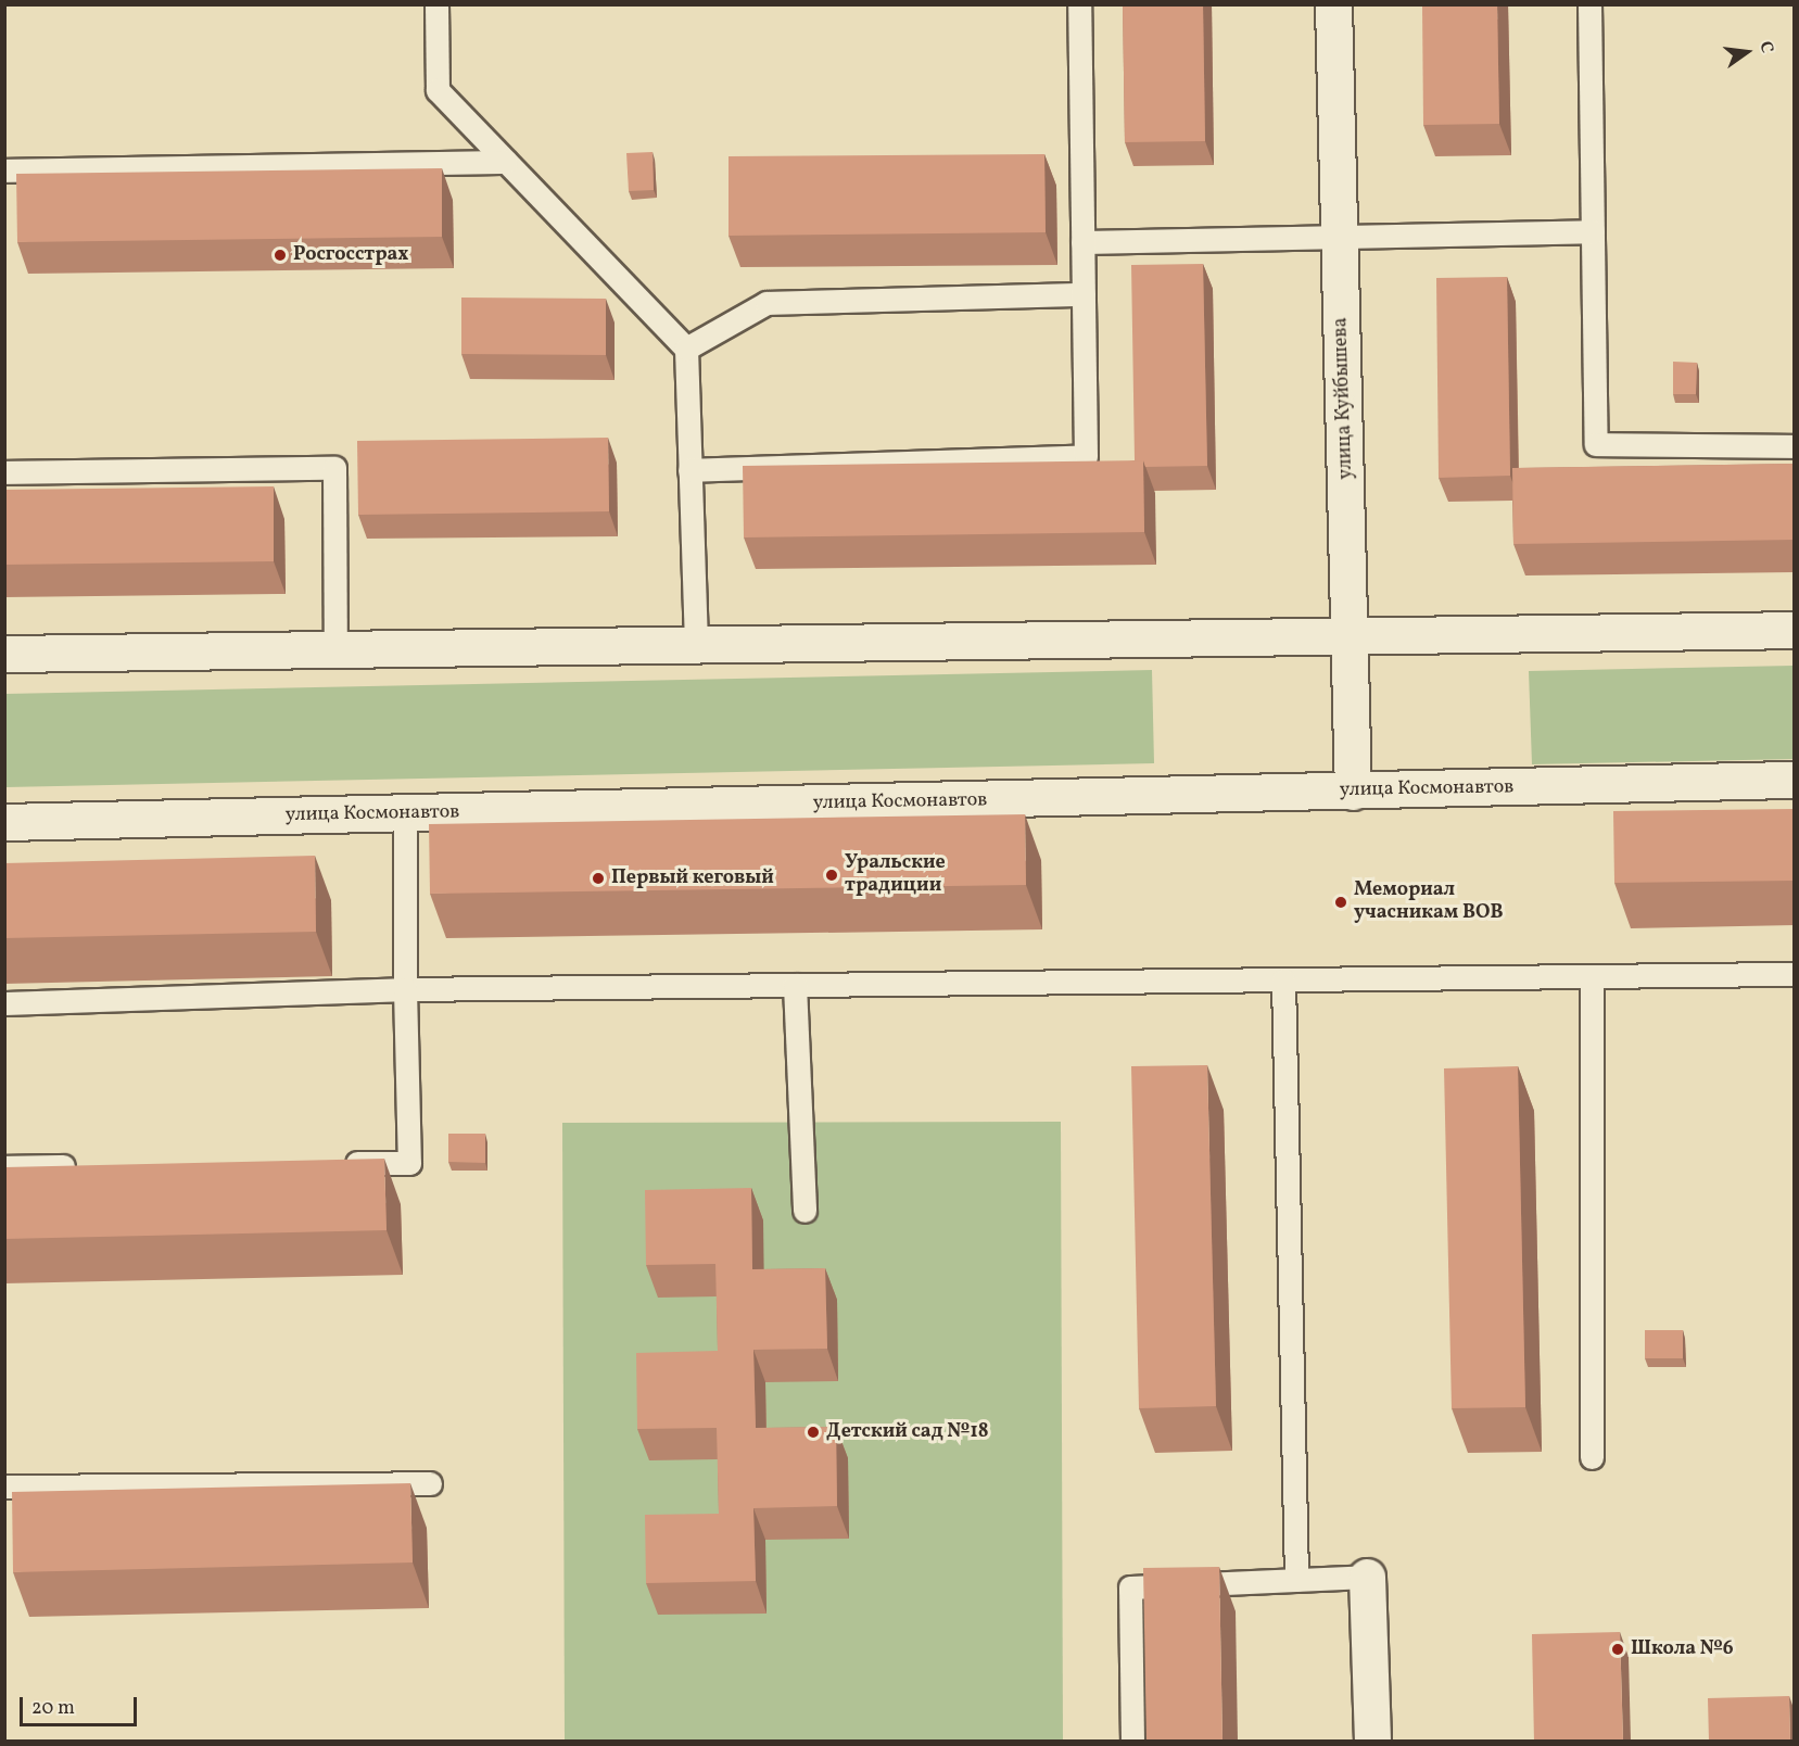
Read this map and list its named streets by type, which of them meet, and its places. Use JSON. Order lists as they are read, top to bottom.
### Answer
{
  "streets": {
    "street": ["улица Куйбышева", "улица Космонавтов"]
  },
  "crossings": [
    ["улица Куйбышева", "улица Космонавтов"]
  ],
  "places": [
    "Росгосстрах",
    "Уральские традиции",
    "Первый кеговый",
    "Мемориал учасникам ВОВ",
    "Детский сад №18",
    "Школа №6"
  ],
  "scale_bar": "20 m",
  "north": "right"
}
